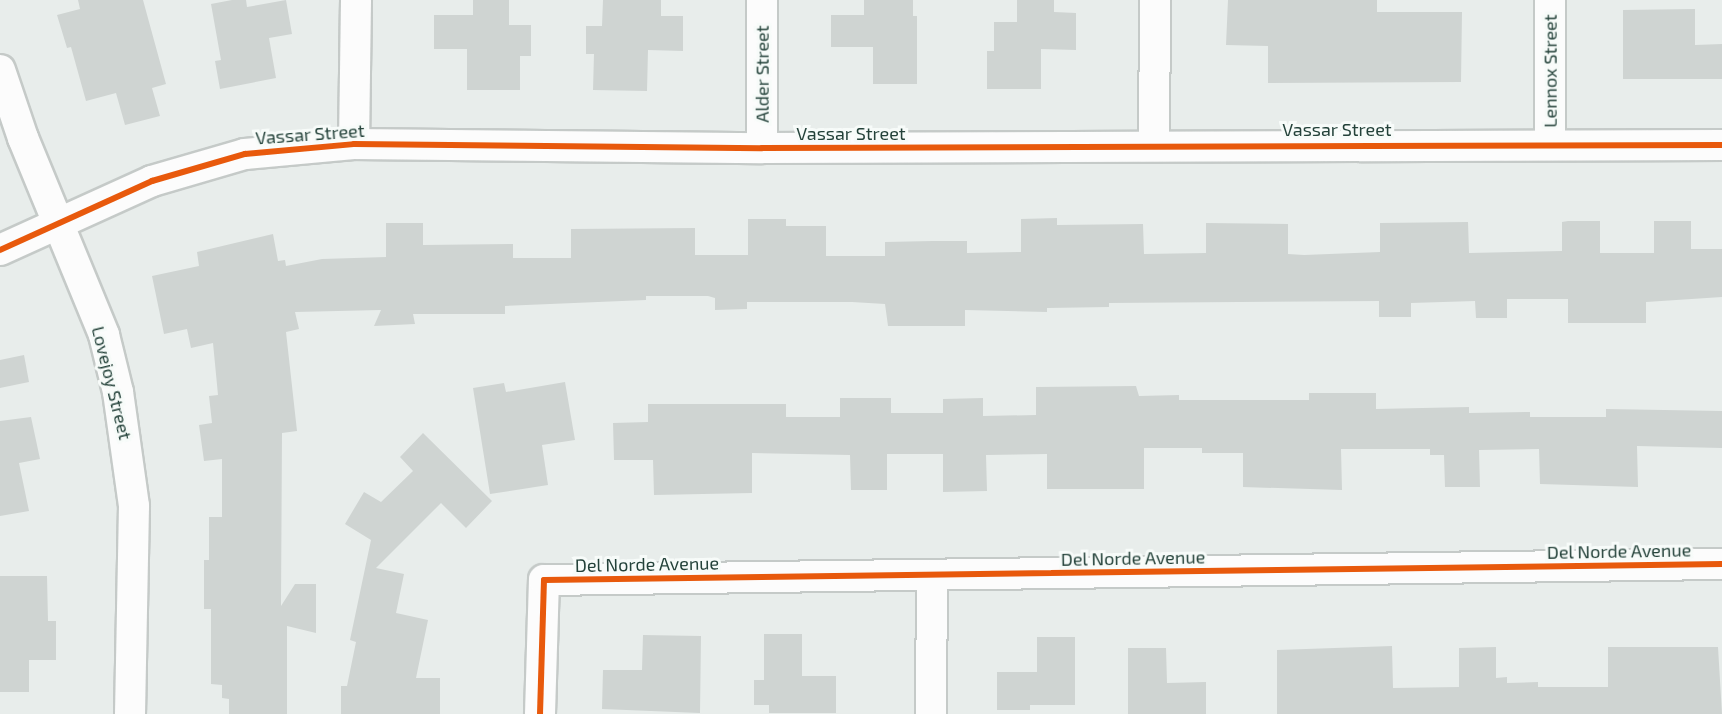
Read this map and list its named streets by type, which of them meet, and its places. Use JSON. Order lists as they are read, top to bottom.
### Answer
{
  "streets": {
    "street": [
      "Lennox Street",
      "Alder Street",
      "Vassar Street",
      "Lovejoy Street",
      "Del Norde Avenue"
    ]
  },
  "crossings": [
    ["Lennox Street", "Vassar Street"],
    ["Alder Street", "Vassar Street"],
    ["Vassar Street", "Lovejoy Street"]
  ]
}
